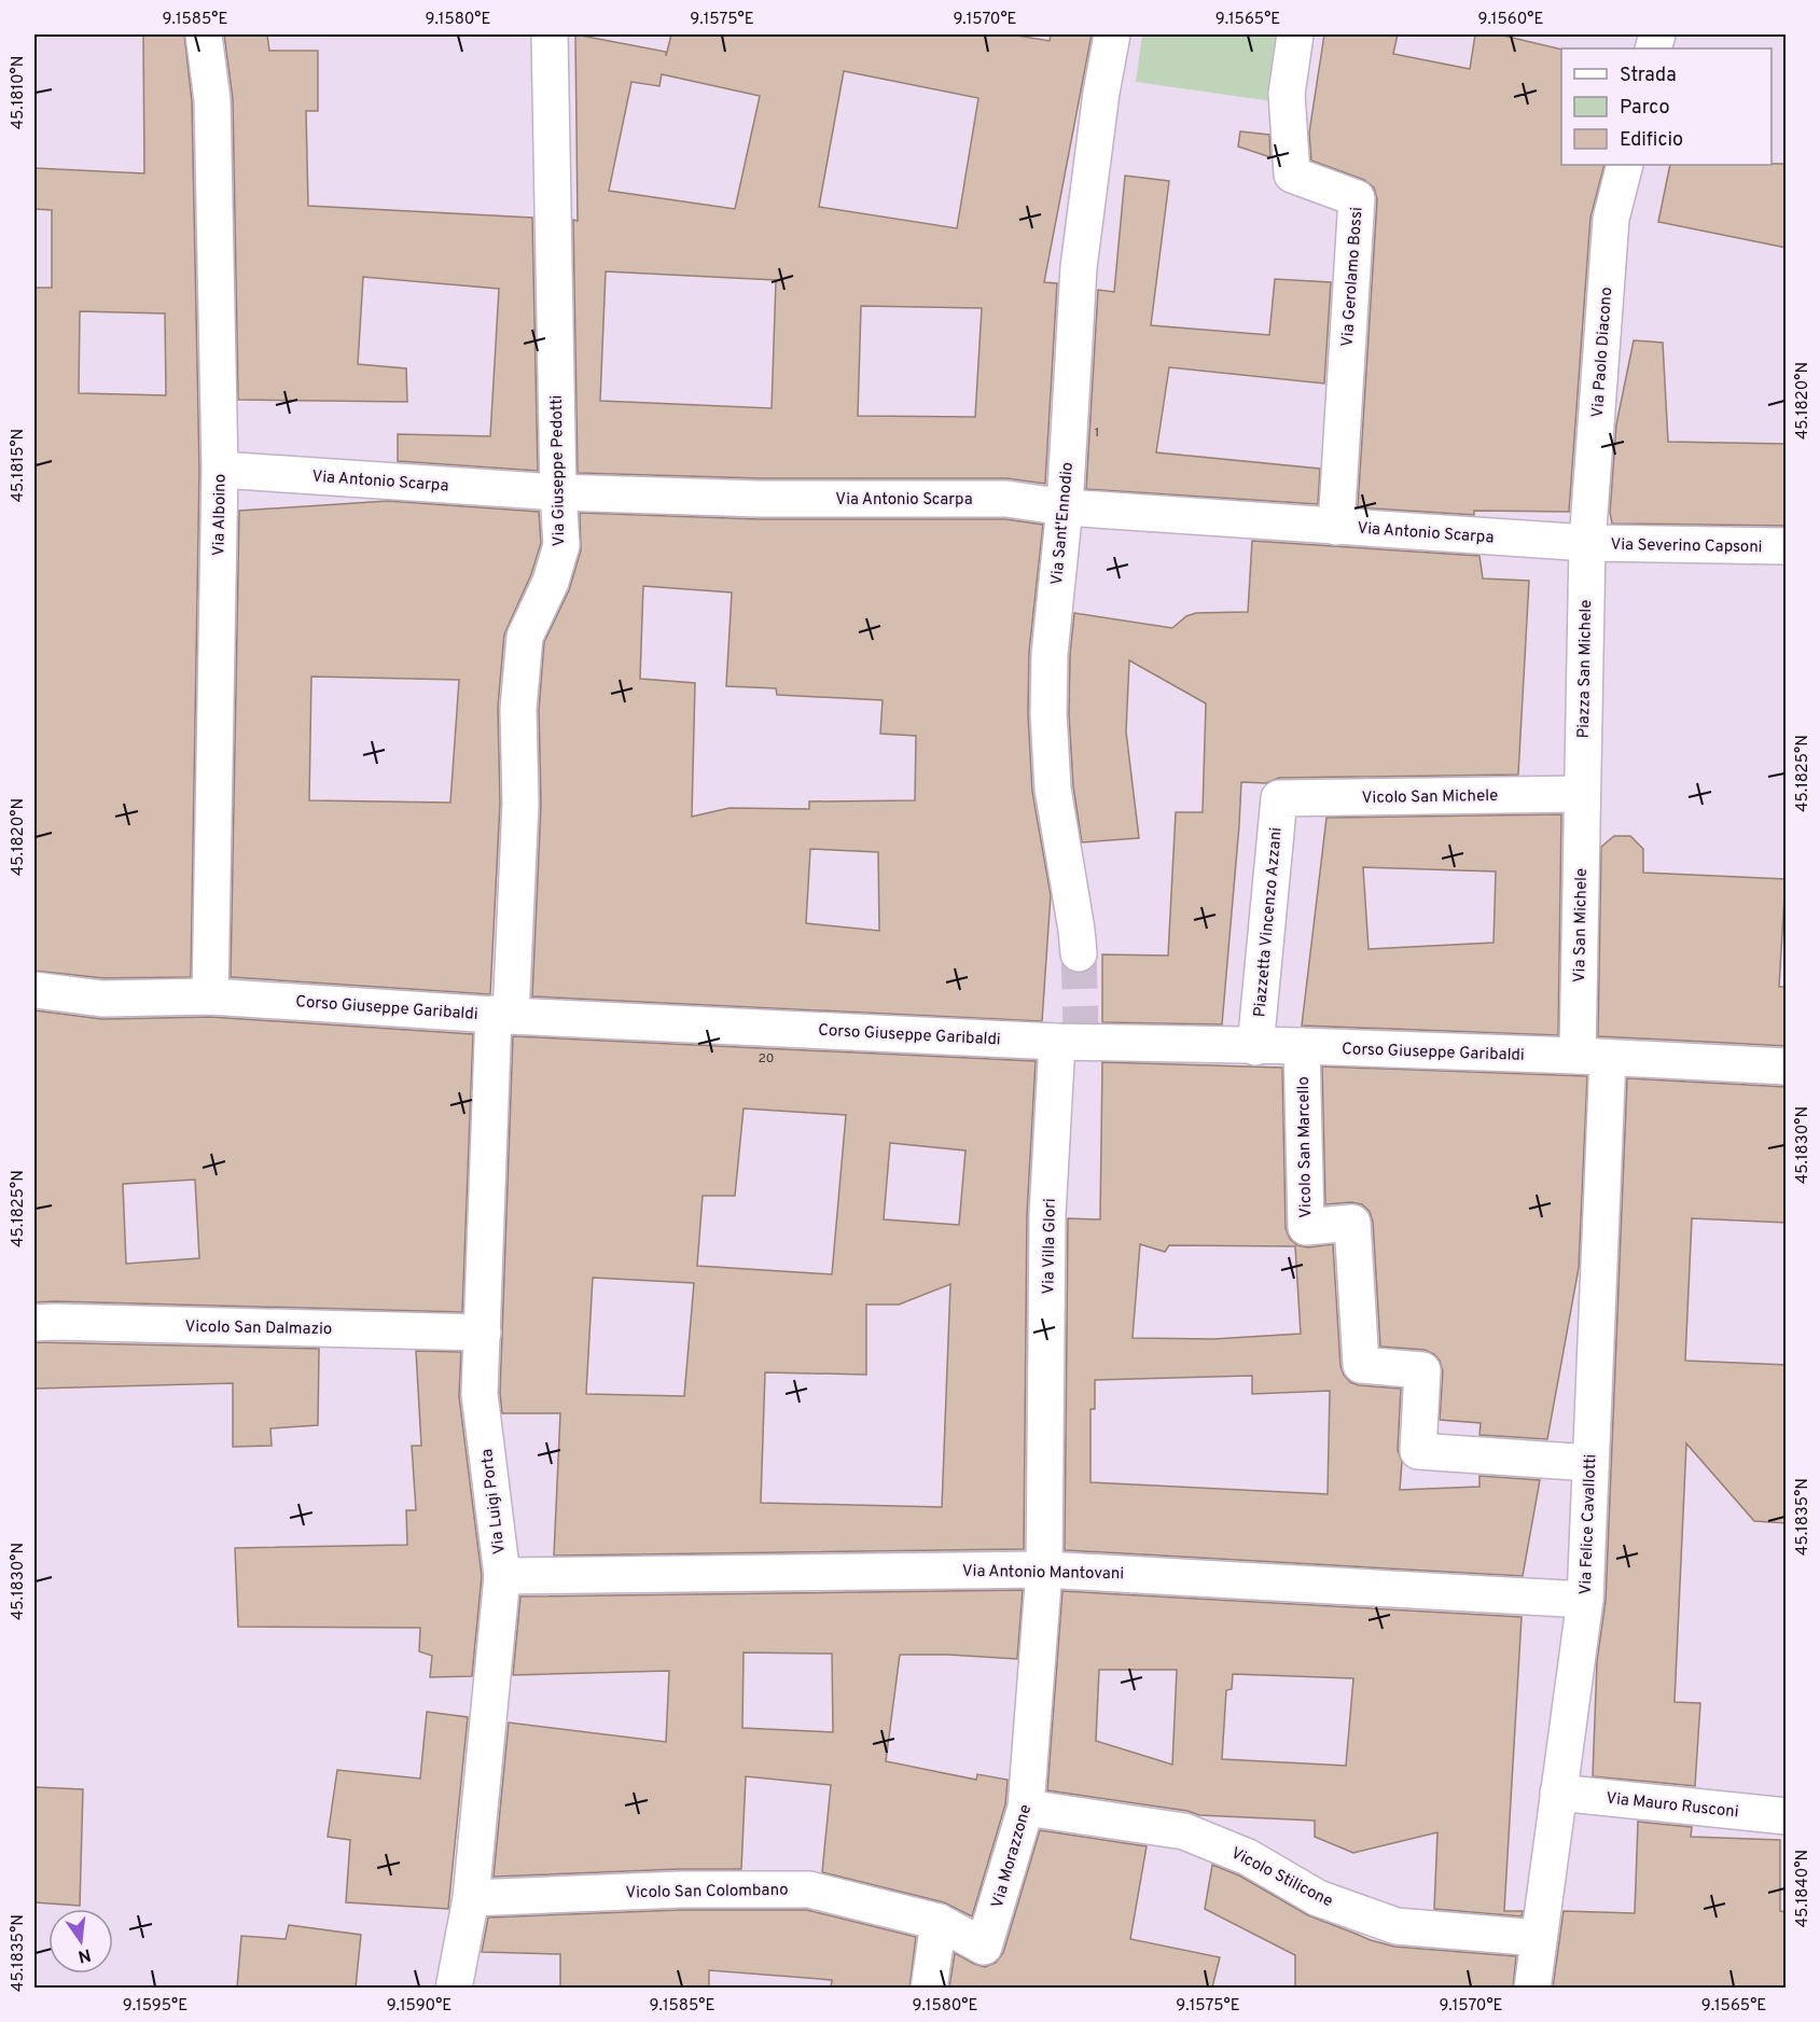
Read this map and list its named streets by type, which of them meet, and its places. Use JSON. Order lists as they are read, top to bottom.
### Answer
{
  "streets": {
    "street": [
      "Via Gerolamo Bossi",
      "Via Paolo Diacono",
      "Via Giuseppe Pedotti",
      "Via Antonio Scarpa",
      "Via Alboino",
      "Via Sant'Ennodio",
      "Via Severino Capsoni",
      "Piazza San Michele",
      "Vicolo San Michele",
      "Piazzetta Vincenzo Azzani",
      "Via San Michele",
      "Corso Giuseppe Garibaldi",
      "Vicolo San Marcello",
      "Via Villa Glori",
      "Vicolo San Dalmazio",
      "Via Luigi Porta",
      "Via Felice Cavallotti",
      "Via Antonio Mantovani",
      "Via Mauro Rusconi",
      "Via Morazzone",
      "Vicolo Stilicone",
      "Vicolo San Colombano"
    ]
  },
  "crossings": [
    ["Via Gerolamo Bossi", "Via Antonio Scarpa"],
    ["Via Paolo Diacono", "Via Antonio Scarpa"],
    ["Via Paolo Diacono", "Via Severino Capsoni"],
    ["Via Paolo Diacono", "Piazza San Michele"],
    ["Via Giuseppe Pedotti", "Via Antonio Scarpa"],
    ["Via Giuseppe Pedotti", "Corso Giuseppe Garibaldi"],
    ["Via Giuseppe Pedotti", "Via Luigi Porta"],
    ["Via Antonio Scarpa", "Via Alboino"],
    ["Via Antonio Scarpa", "Via Sant'Ennodio"],
    ["Via Antonio Scarpa", "Via Severino Capsoni"],
    ["Via Antonio Scarpa", "Piazza San Michele"],
    ["Via Alboino", "Corso Giuseppe Garibaldi"],
    ["Via Severino Capsoni", "Piazza San Michele"],
    ["Piazza San Michele", "Vicolo San Michele"],
    ["Piazza San Michele", "Via San Michele"],
    ["Vicolo San Michele", "Piazzetta Vincenzo Azzani"],
    ["Vicolo San Michele", "Via San Michele"],
    ["Piazzetta Vincenzo Azzani", "Corso Giuseppe Garibaldi"],
    ["Via San Michele", "Corso Giuseppe Garibaldi"],
    ["Via San Michele", "Via Felice Cavallotti"],
    ["Corso Giuseppe Garibaldi", "Vicolo San Marcello"],
    ["Corso Giuseppe Garibaldi", "Via Villa Glori"],
    ["Corso Giuseppe Garibaldi", "Via Luigi Porta"],
    ["Corso Giuseppe Garibaldi", "Via Felice Cavallotti"],
    ["Vicolo San Marcello", "Via Felice Cavallotti"],
    ["Via Villa Glori", "Via Antonio Mantovani"],
    ["Via Villa Glori", "Via Morazzone"],
    ["Vicolo San Dalmazio", "Via Luigi Porta"],
    ["Via Luigi Porta", "Via Antonio Mantovani"],
    ["Via Luigi Porta", "Vicolo San Colombano"],
    ["Via Felice Cavallotti", "Via Antonio Mantovani"],
    ["Via Felice Cavallotti", "Via Mauro Rusconi"],
    ["Via Felice Cavallotti", "Vicolo Stilicone"],
    ["Via Antonio Mantovani", "Via Morazzone"],
    ["Via Morazzone", "Vicolo Stilicone"],
    ["Via Morazzone", "Vicolo San Colombano"]
  ],
  "house_numbers": ["1", "20"],
  "legend": ["Strada", "Parco", "Edificio"],
  "north": "bottom",
  "coordinates": [
    "9.1585°E",
    "9.1580°E",
    "9.1575°E",
    "9.1570°E",
    "9.1565°E",
    "9.1560°E",
    "45.1810°N",
    "45.1820°N",
    "45.1815°N",
    "45.1825°N",
    "45.1830°N",
    "45.1835°N",
    "45.1840°N",
    "9.1595°E",
    "9.1590°E"
  ]
}
